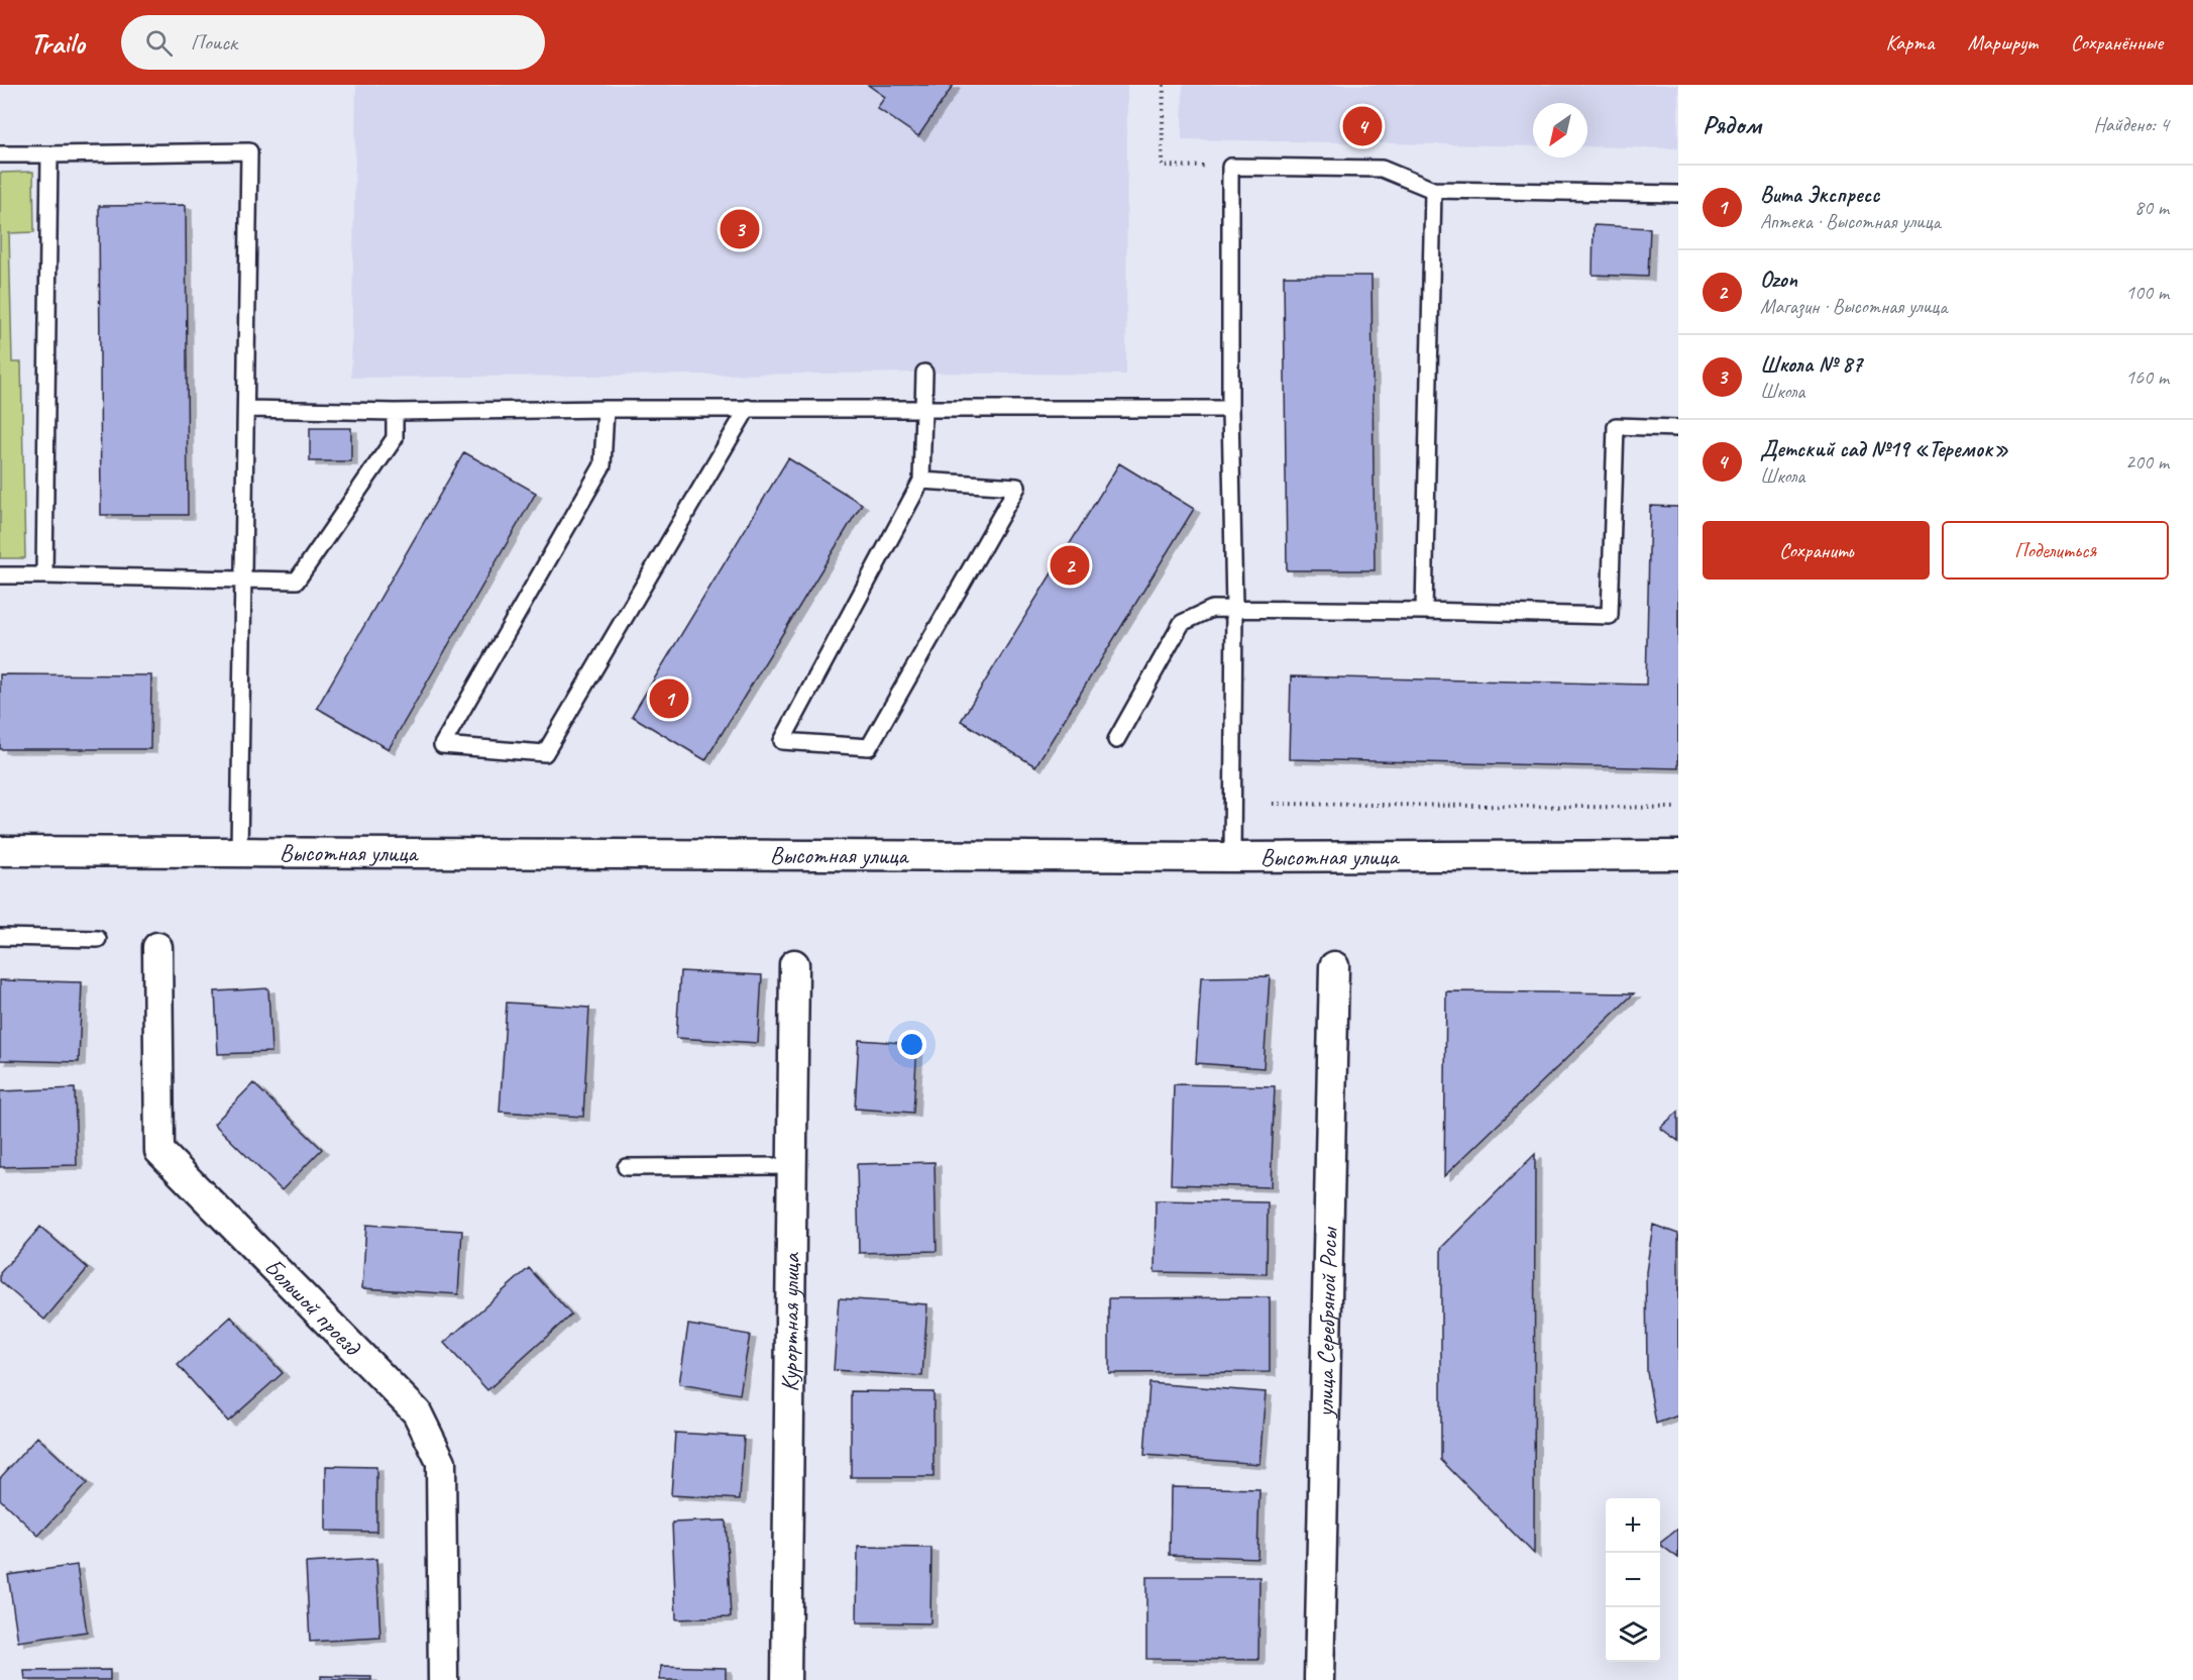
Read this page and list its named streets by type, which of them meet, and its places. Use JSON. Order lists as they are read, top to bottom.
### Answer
{
  "streets": {
    "street": [
      "Высотная улица",
      "Большой проезд",
      "Курортная улица",
      "улица Серебряной Росы"
    ]
  },
  "north": "bottom left",
  "page": {
    "header": "Trailo",
    "search": "Поиск",
    "nav": ["Карта", "Маршрут", "Сохранённые"],
    "heading": ["Рядом", "Найдено: 4"],
    "pins": [
      "4",
      "3",
      "2",
      "1"
    ],
    "list": [
      {
        "mark": "1",
        "name": "Вита Экспресс",
        "note": "Аптека · Высотная улица",
        "value": "80 m"
      },
      {
        "mark": "2",
        "name": "Ozon",
        "note": "Магазин · Высотная улица",
        "value": "100 m"
      },
      {
        "mark": "3",
        "name": "Школа № 87",
        "note": "Школа",
        "value": "160 m"
      },
      {
        "mark": "4",
        "name": "Детский сад №19 «Теремок»",
        "note": "Школа",
        "value": "200 m"
      }
    ],
    "buttons": ["Сохранить", "Поделиться"],
    "map_buttons": ["+", "−"]
  }
}
